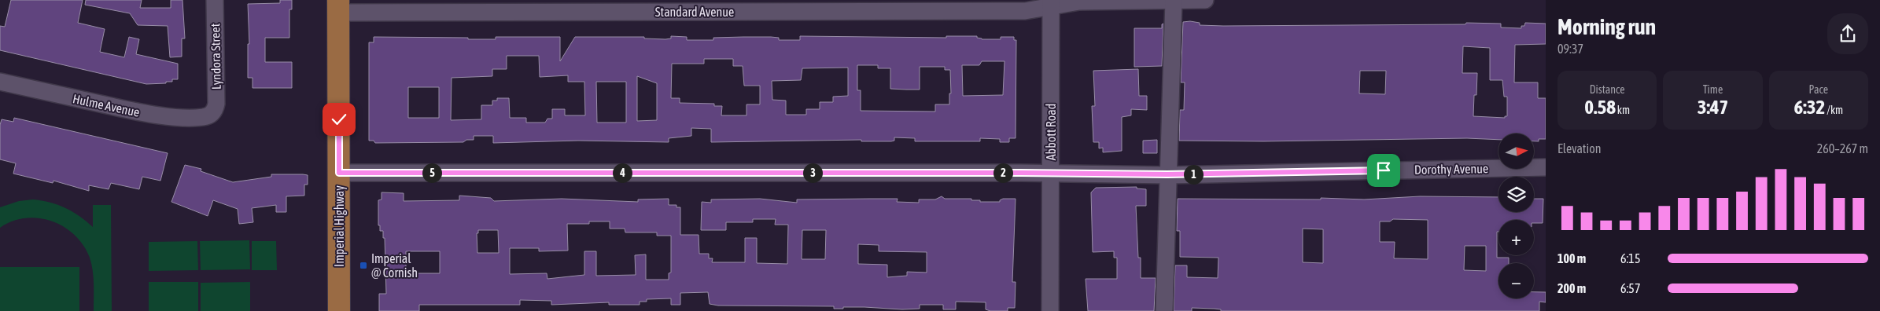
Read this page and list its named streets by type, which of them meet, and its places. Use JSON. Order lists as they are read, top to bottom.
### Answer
{
  "streets": {
    "main road": ["Imperial Highway"],
    "street": [
      "Standard Avenue",
      "Lyndora Street",
      "Hulme Avenue",
      "Abbott Road",
      "Dorothy Avenue"
    ]
  },
  "crossings": [
    ["Standard Avenue", "Abbott Road"],
    ["Standard Avenue", "Imperial Highway"],
    ["Lyndora Street", "Hulme Avenue"],
    ["Abbott Road", "Dorothy Avenue"]
  ],
  "places": {
    "transit": ["Imperial @ Cornish"]
  },
  "north": "right",
  "page": {
    "heading": ["Morning run", "09:37"],
    "stats": [
      ["Distance", "0.58 km"],
      ["Time", "3:47"],
      ["Pace", "6:32 /km"]
    ],
    "map_buttons": ["+", "−"],
    "chart": ["Elevation", "260–267 m"],
    "pins": [
      "2",
      "3",
      "4",
      "5",
      "1"
    ],
    "list": [
      {
        "name": "100 m",
        "note": "6:15"
      },
      {
        "name": "200 m",
        "note": "6:57"
      }
    ]
  }
}
